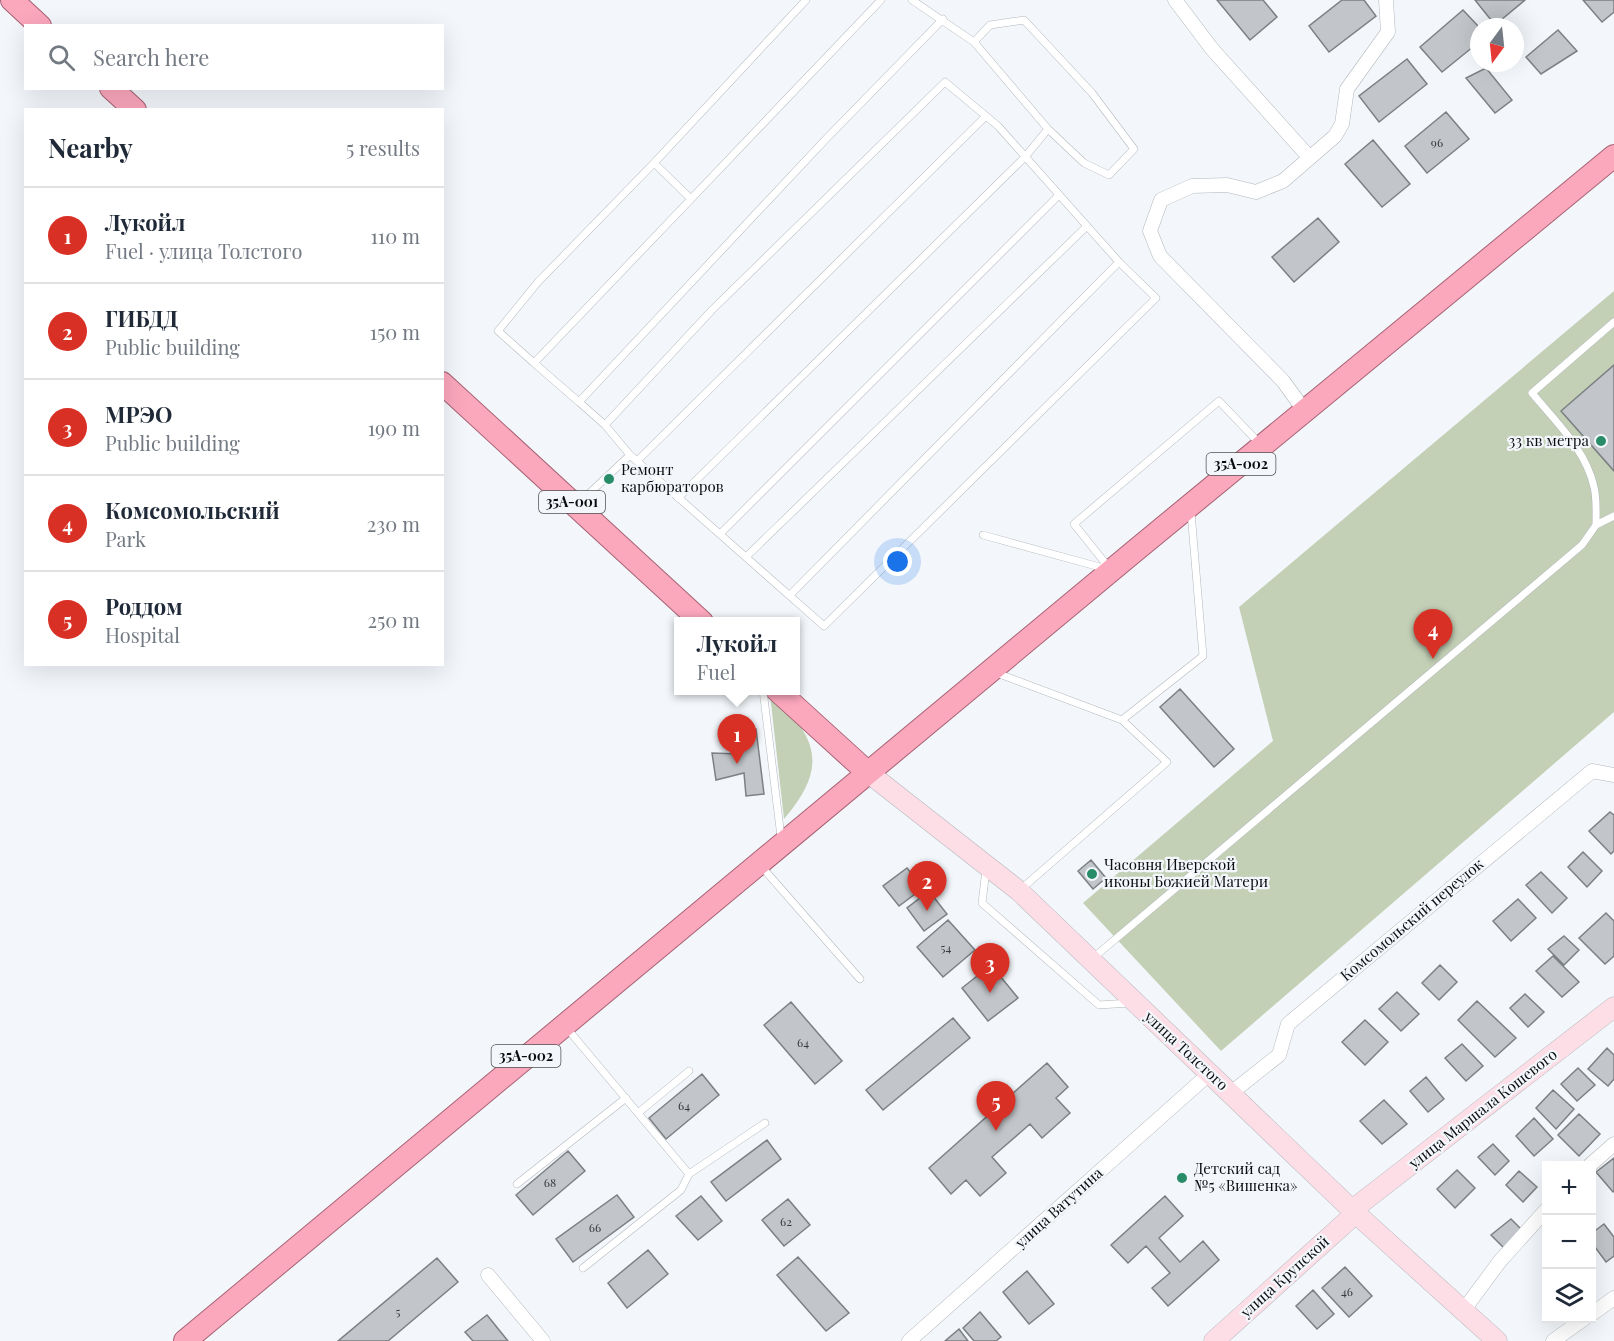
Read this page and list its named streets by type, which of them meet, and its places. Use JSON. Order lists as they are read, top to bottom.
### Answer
{
  "streets": {
    "highway": ["35А-002", "35А-001"],
    "main road": ["улица Толстого", "улица Маршала Кошевого", "улица Крупской"],
    "street": ["Комсомольский переулок", "улица Ватутина"]
  },
  "crossings": [
    ["35А-002", "улица Толстого"],
    ["Комсомольский переулок", "улица Толстого"],
    ["улица Толстого", "улица Маршала Кошевого"],
    ["улица Толстого", "улица Ватутина"],
    ["улица Толстого", "улица Крупской"],
    ["улица Маршала Кошевого", "улица Крупской"]
  ],
  "places": [
    "33 кв метра",
    "Ремонт карбюраторов",
    "Часовня Иверской иконы Божией Матери",
    "Детский сад №5 «Вишенка»"
  ],
  "house_numbers": [
    "96",
    "54",
    "64",
    "64",
    "68",
    "62",
    "66",
    "46",
    "5"
  ],
  "north": "bottom",
  "page": {
    "search": "Search here",
    "heading": ["Nearby", "5 results"],
    "list": [
      {
        "mark": "1",
        "name": "Лукойл",
        "note": "Fuel · улица Толстого",
        "value": "110 m"
      },
      {
        "mark": "2",
        "name": "ГИБДД",
        "note": "Public building",
        "value": "150 m"
      },
      {
        "mark": "3",
        "name": "МРЭО",
        "note": "Public building",
        "value": "190 m"
      },
      {
        "mark": "4",
        "name": "Комсомольский",
        "note": "Park",
        "value": "230 m"
      },
      {
        "mark": "5",
        "name": "Роддом",
        "note": "Hospital",
        "value": "250 m"
      }
    ],
    "pins": [
      "4",
      "1",
      "2",
      "3",
      "5"
    ],
    "popup": ["Лукойл", "Fuel"],
    "map_buttons": ["+", "−"]
  }
}
